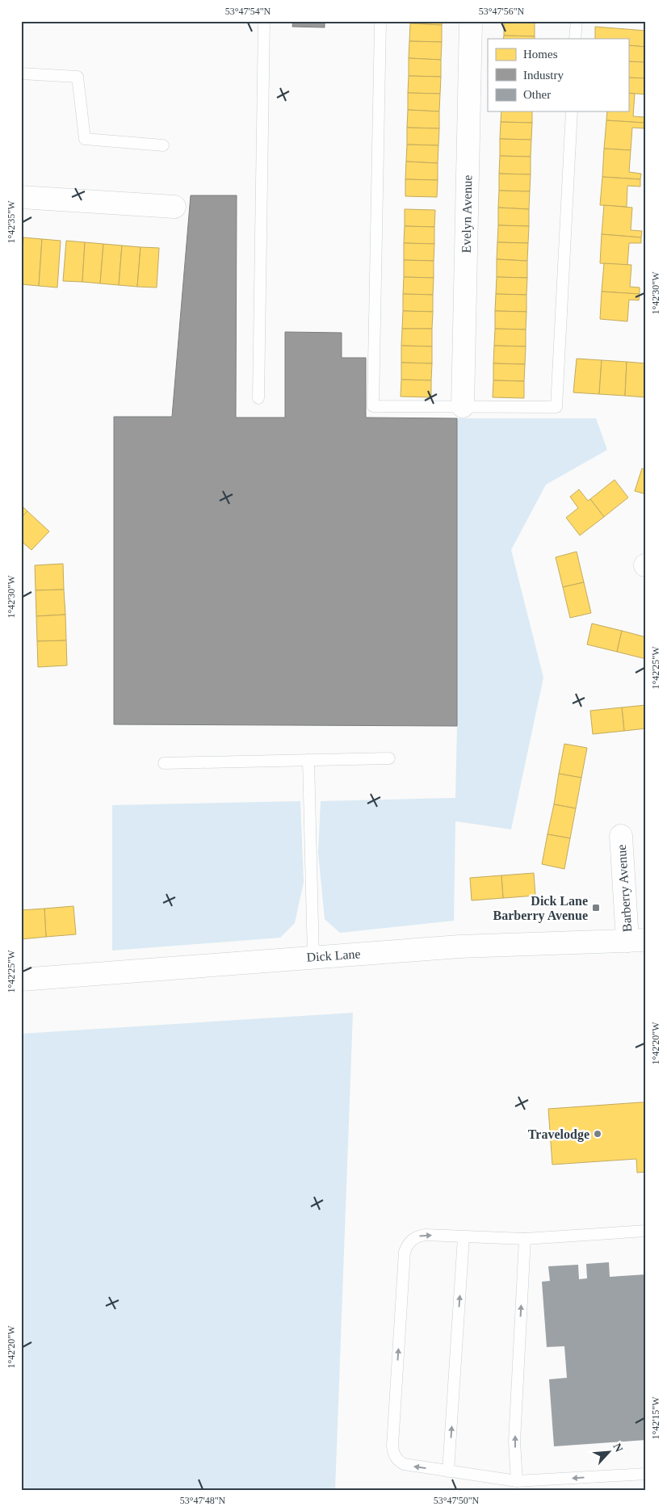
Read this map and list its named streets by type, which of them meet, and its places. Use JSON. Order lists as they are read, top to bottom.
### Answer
{
  "streets": {
    "street": ["Evelyn Avenue", "Barberry Avenue", "Dick Lane"]
  },
  "crossings": [
    ["Barberry Avenue", "Dick Lane"]
  ],
  "places": {
    "transit": ["Dick Lane Barberry Avenue"],
    "other": ["Travelodge"]
  },
  "legend": ["Homes", "Industry", "Other"],
  "north": "top right",
  "coordinates": [
    "53°47'54\"N",
    "53°47'56\"N",
    "1°42'35\"W",
    "1°42'30\"W",
    "1°42'25\"W",
    "1°42'20\"W",
    "1°42'15\"W",
    "53°47'48\"N",
    "53°47'50\"N"
  ]
}
